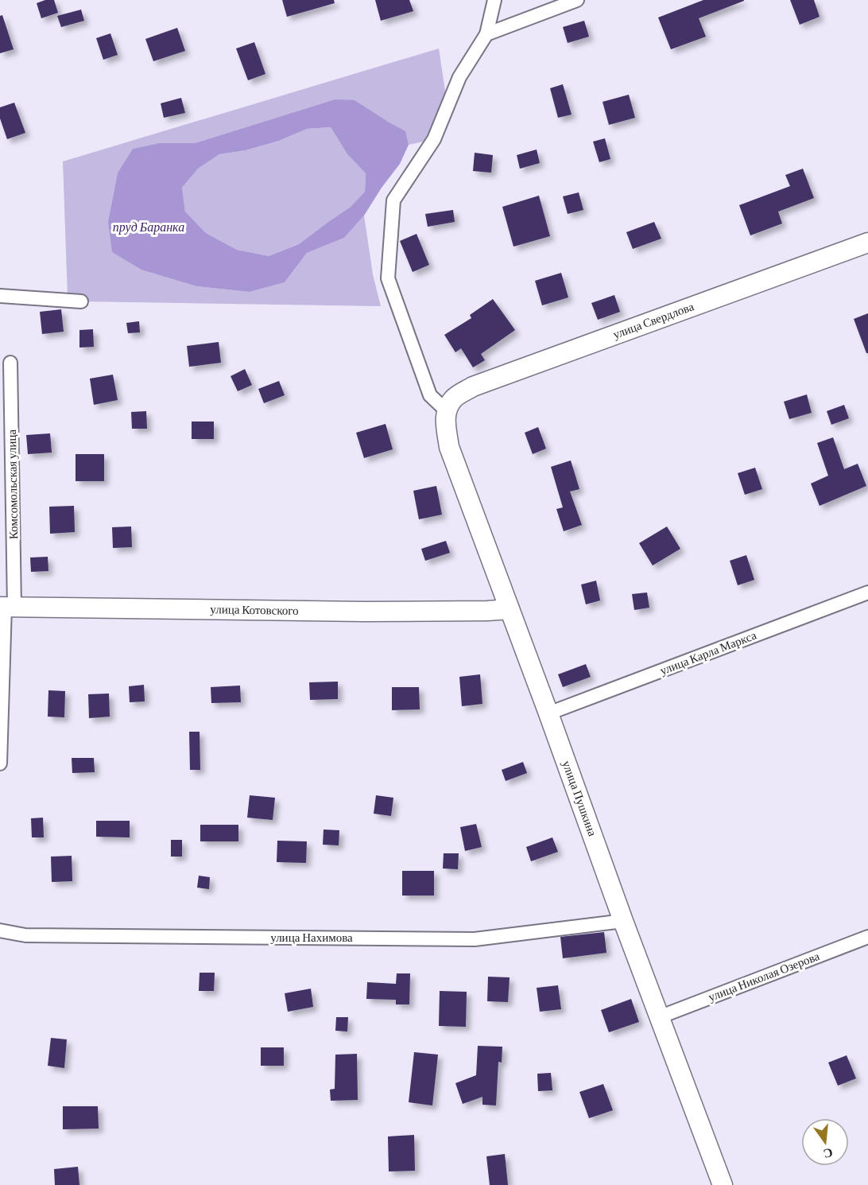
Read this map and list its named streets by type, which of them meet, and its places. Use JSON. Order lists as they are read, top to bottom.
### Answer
{
  "streets": {
    "main road": ["улица Свердлова", "улица Котовского", "улица Пушкина"],
    "street": [
      "Комсомольская улица",
      "улица Карла Маркса",
      "улица Нахимова",
      "улица Николая Озерова"
    ]
  },
  "crossings": [
    ["улица Свердлова", "улица Пушкина"],
    ["Комсомольская улица", "улица Котовского"],
    ["улица Котовского", "улица Пушкина"],
    ["улица Карла Маркса", "улица Пушкина"],
    ["улица Пушкина", "улица Нахимова"],
    ["улица Пушкина", "улица Николая Озерова"]
  ],
  "water": ["пруд Баранка"],
  "north": "bottom"
}
